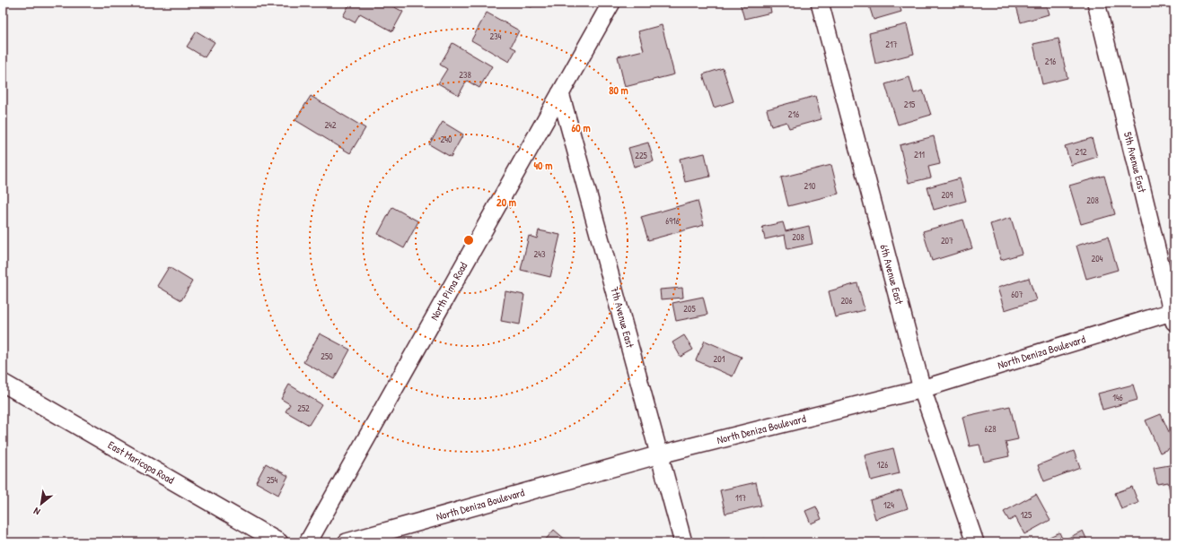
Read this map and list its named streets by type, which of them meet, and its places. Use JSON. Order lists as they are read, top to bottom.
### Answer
{
  "streets": {
    "street": [
      "5th Avenue East",
      "6th Avenue East",
      "North Pima Road",
      "7th Avenue East",
      "North Deniza Boulevard",
      "East Maricopa Road"
    ]
  },
  "crossings": [
    ["5th Avenue East", "North Deniza Boulevard"],
    ["6th Avenue East", "North Deniza Boulevard"],
    ["North Pima Road", "7th Avenue East"],
    ["7th Avenue East", "North Deniza Boulevard"]
  ],
  "house_numbers": [
    "234",
    "217",
    "216",
    "238",
    "215",
    "216",
    "242",
    "240",
    "212",
    "211",
    "225",
    "210",
    "209",
    "208",
    "6916",
    "208",
    "207",
    "243",
    "204",
    "607",
    "206",
    "205",
    "250",
    "201",
    "146",
    "252",
    "628",
    "126",
    "254",
    "117",
    "124",
    "125"
  ],
  "north": "bottom left",
  "rings": [
    "80 m",
    "60 m",
    "40 m",
    "20 m"
  ]
}
